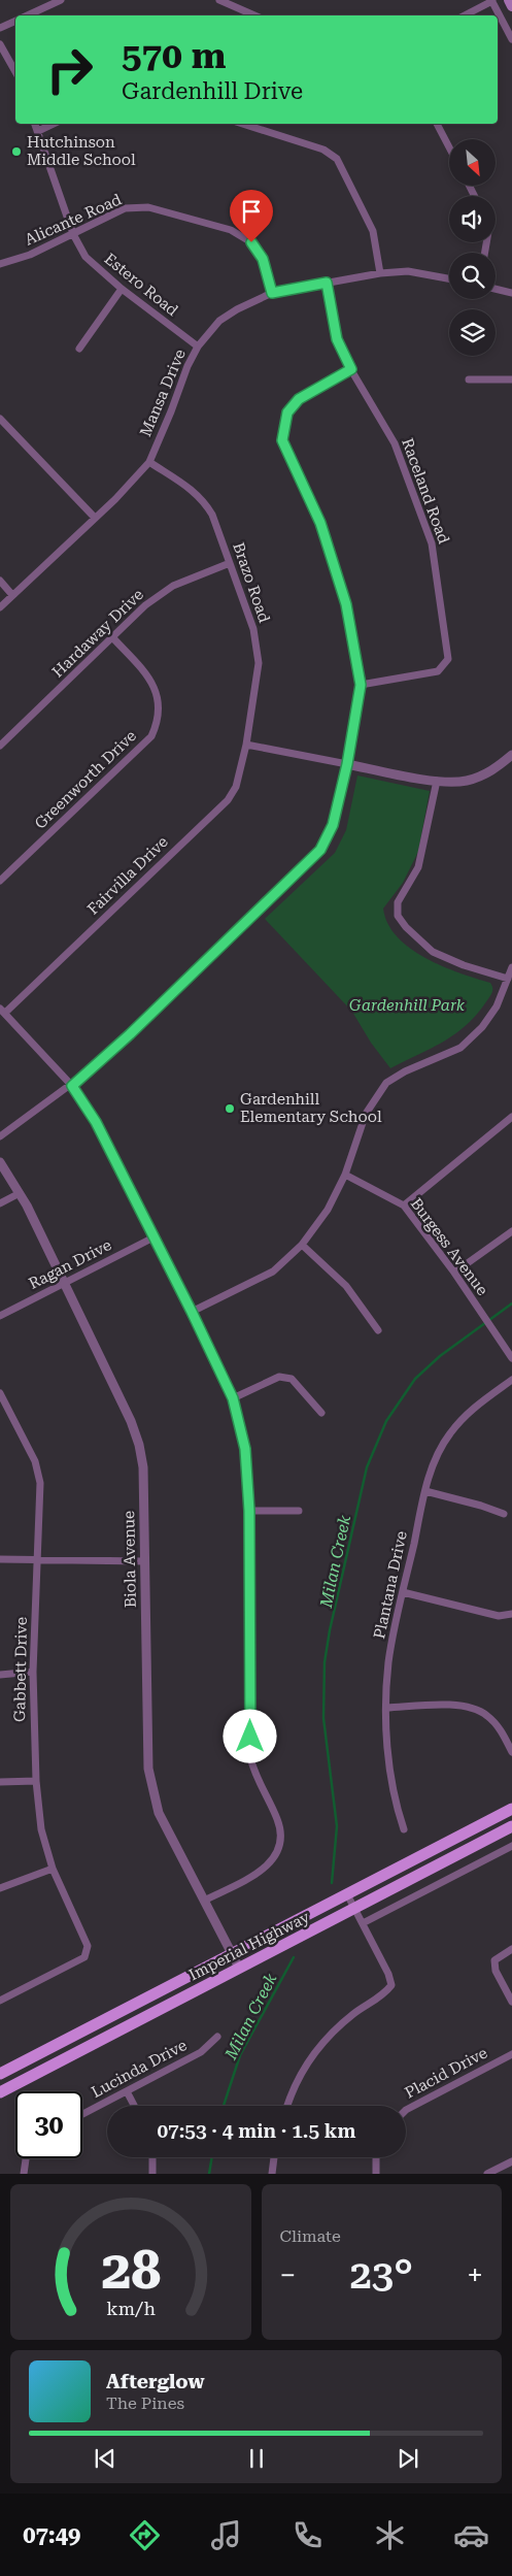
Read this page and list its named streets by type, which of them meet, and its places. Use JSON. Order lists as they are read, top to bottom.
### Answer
{
  "streets": {
    "main road": ["Imperial Highway"],
    "street": [
      "Alicante Road",
      "Estero Road",
      "Mansa Drive",
      "Raceland Road",
      "Brazo Road",
      "Hardaway Drive",
      "Greenworth Drive",
      "Fairvilla Drive",
      "Burgess Avenue",
      "Ragan Drive",
      "Biola Avenue",
      "Plantana Drive",
      "Gabbett Drive",
      "Lucinda Drive",
      "Placid Drive"
    ]
  },
  "crossings": [
    ["Alicante Road", "Estero Road"],
    ["Alicante Road", "Mansa Drive"],
    ["Estero Road", "Mansa Drive"],
    ["Mansa Drive", "Raceland Road"],
    ["Mansa Drive", "Brazo Road"],
    ["Brazo Road", "Hardaway Drive"],
    ["Brazo Road", "Fairvilla Drive"],
    ["Hardaway Drive", "Greenworth Drive"],
    ["Ragan Drive", "Biola Avenue"],
    ["Biola Avenue", "Imperial Highway"]
  ],
  "water": ["Milan Creek"],
  "parks": ["Gardenhill Park"],
  "places": ["Hutchinson Middle School", "Gardenhill Elementary School"],
  "north": "bottom right",
  "page": {
    "turn": ["570 m", "Gardenhill Drive"],
    "limit": "30",
    "trip": "07:53 · 4 min · 1.5 km",
    "tile": "Climate",
    "heat": ["−", "23°", "+"],
    "song": ["Afterglow", "The Pines"],
    "tabs": "07:49",
    "gauge": ["28", "km/h"]
  }
}
